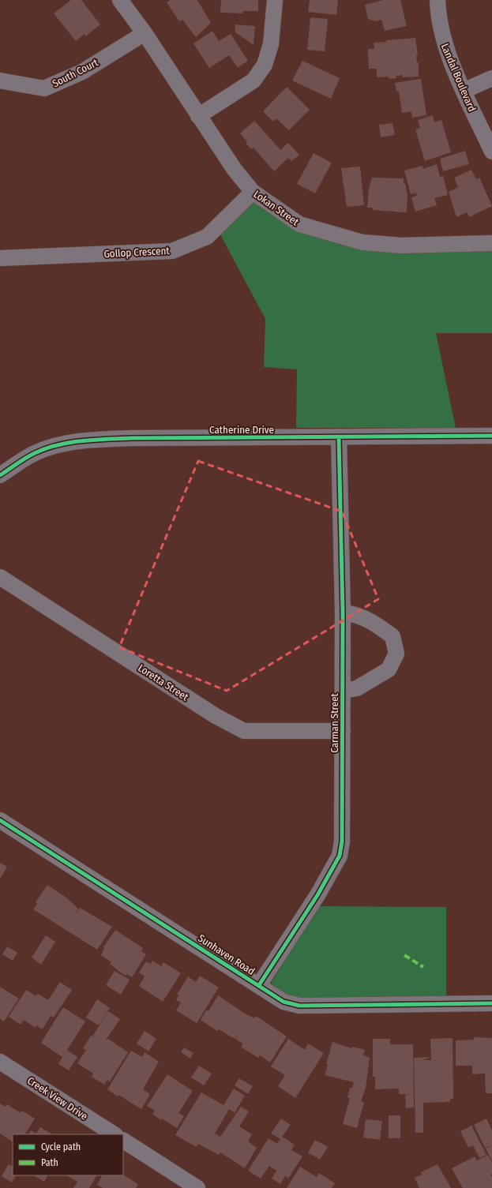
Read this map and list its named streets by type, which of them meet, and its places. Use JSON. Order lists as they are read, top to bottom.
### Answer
{
  "streets": {
    "street": [
      "South Court",
      "Landal Boulevard",
      "Lokan Street",
      "Gollop Crescent",
      "Catherine Drive",
      "Loretta Street",
      "Carman Street",
      "Sunhaven Road",
      "Creek View Drive"
    ]
  },
  "crossings": [
    ["South Court", "Lokan Street"],
    ["Lokan Street", "Gollop Crescent"],
    ["Catherine Drive", "Carman Street"],
    ["Loretta Street", "Carman Street"],
    ["Carman Street", "Sunhaven Road"]
  ],
  "legend": ["Cycle path", "Path"]
}
